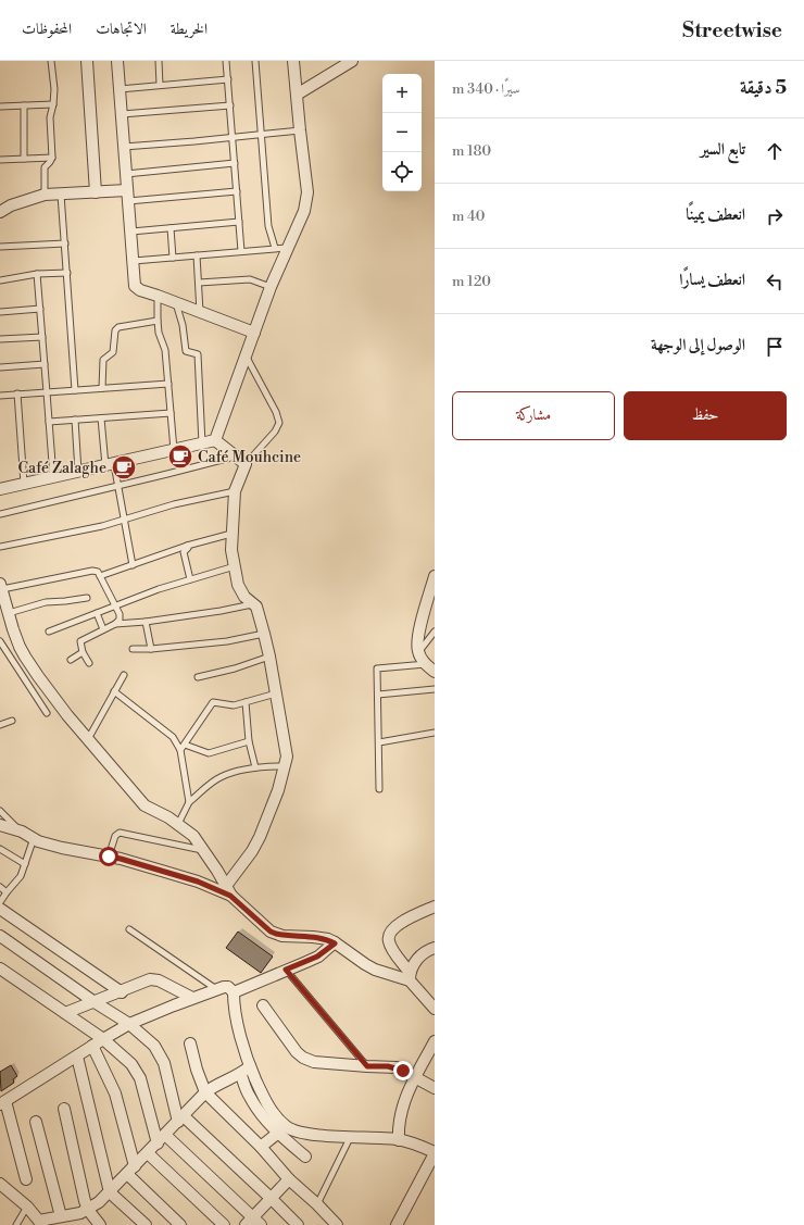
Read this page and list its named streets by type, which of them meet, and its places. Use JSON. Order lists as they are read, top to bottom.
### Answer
{
  "places": {
    "cafe": ["Café Mouhcine", "Café Zalaghe"]
  },
  "page": {
    "header": "Streetwise",
    "nav": ["الخريطة", "الاتجاهات", "المحفوظات"],
    "heading": ["5 دقيقة", "سيرًا · 340 m"],
    "map_buttons": ["+", "−"],
    "list": [
      ["تابع السير", "180 m"],
      ["انعطف يمينًا", "40 m"],
      ["انعطف يسارًا", "120 m"],
      "الوصول إلى الوجهة"
    ],
    "buttons": ["حفظ", "مشاركة"]
  }
}
